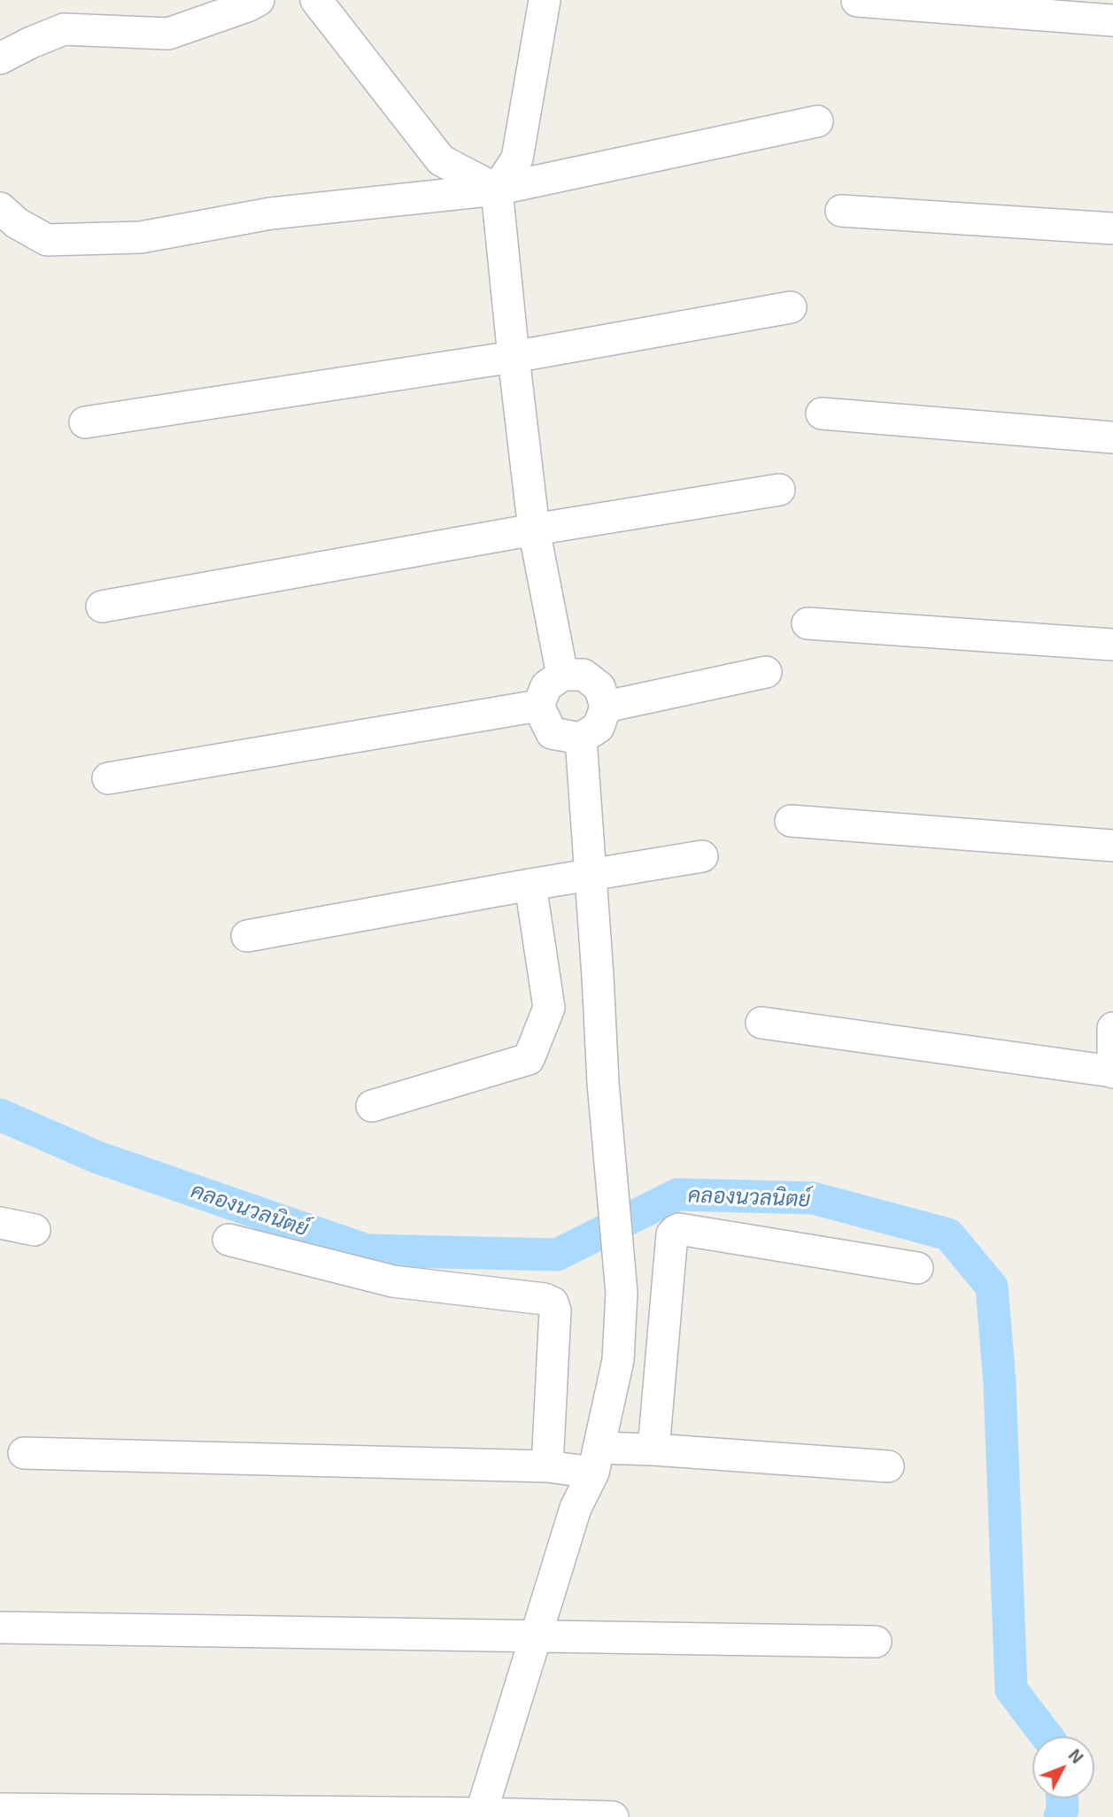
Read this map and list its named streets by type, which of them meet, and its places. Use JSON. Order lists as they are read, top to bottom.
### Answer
{
  "water": ["คลองนวลนิตย์"],
  "north": "top right"
}
